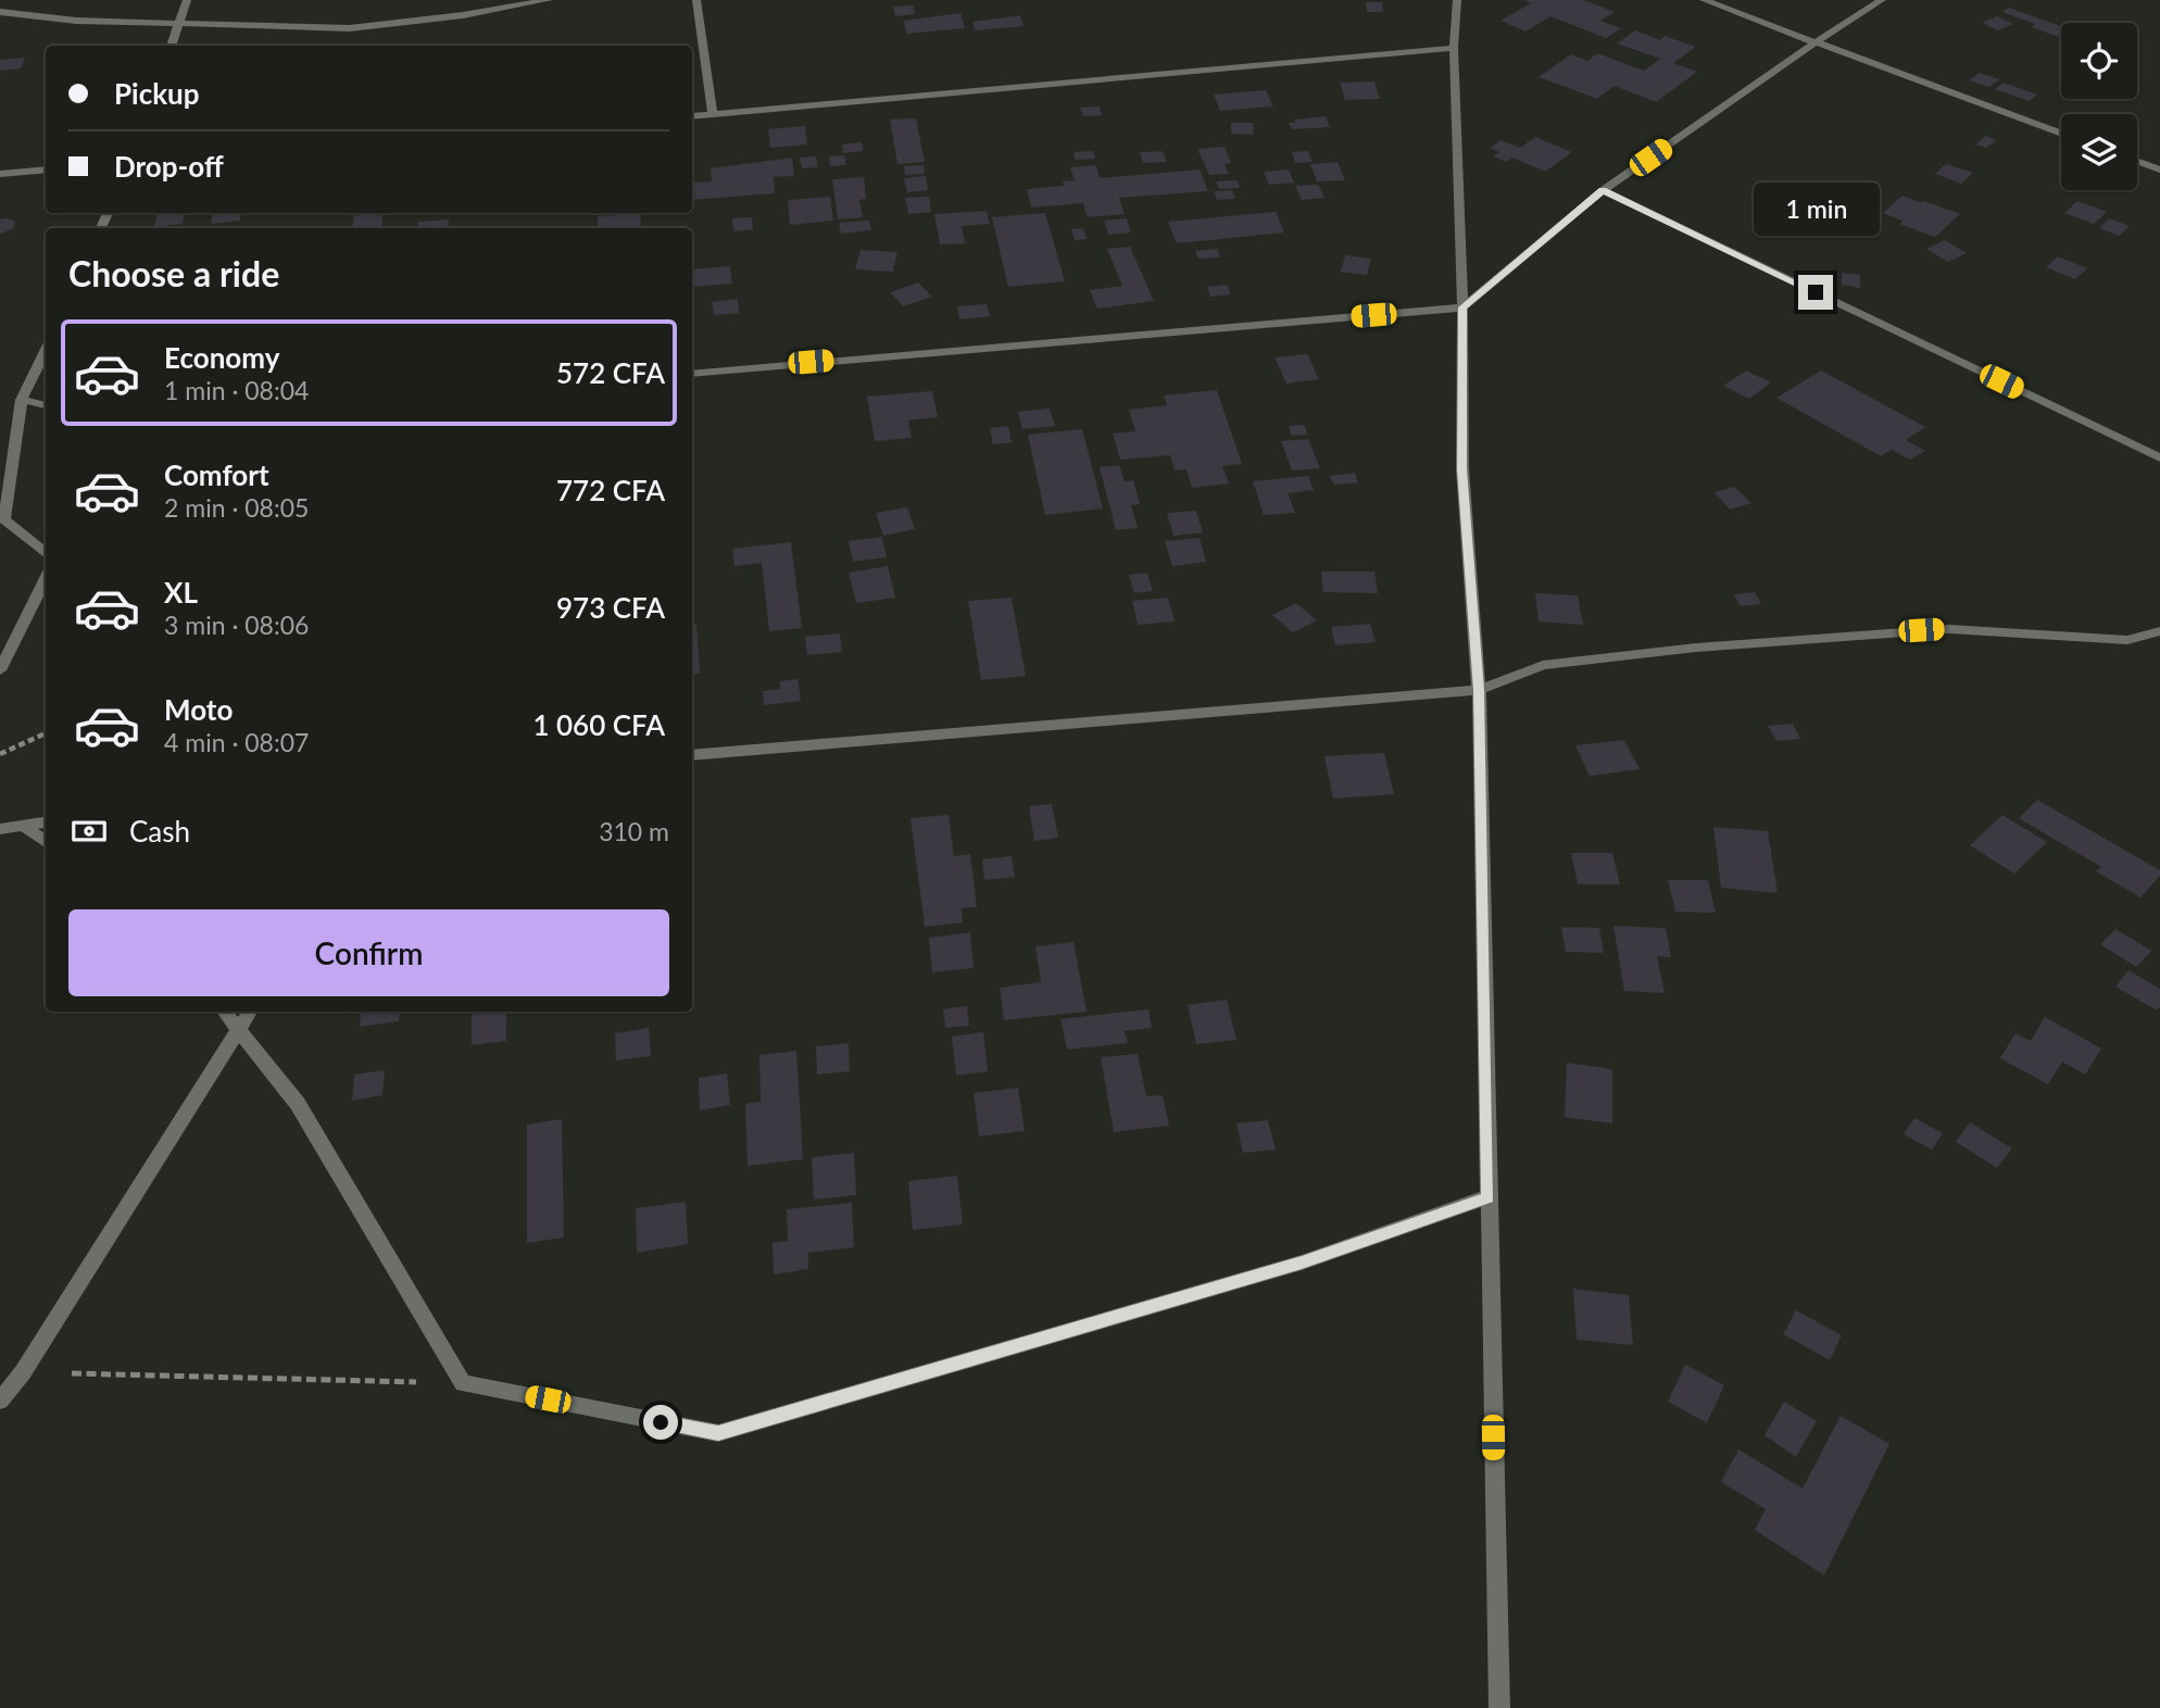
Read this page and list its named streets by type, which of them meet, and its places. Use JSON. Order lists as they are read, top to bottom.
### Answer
{
  "page": {
    "banner": ["Pickup", "Drop-off"],
    "bubble": "1 min",
    "heading": "Choose a ride",
    "list": [
      {
        "name": "Economy",
        "note": "1 min · 08:04",
        "value": "572 CFA"
      },
      {
        "name": "Comfort",
        "note": "2 min · 08:05",
        "value": "772 CFA"
      },
      {
        "name": "XL",
        "note": "3 min · 08:06",
        "value": "973 CFA"
      },
      {
        "name": "Moto",
        "note": "4 min · 08:07",
        "value": "1 060 CFA"
      }
    ],
    "pay": ["Cash", "310 m"],
    "buttons": "Confirm"
  }
}
